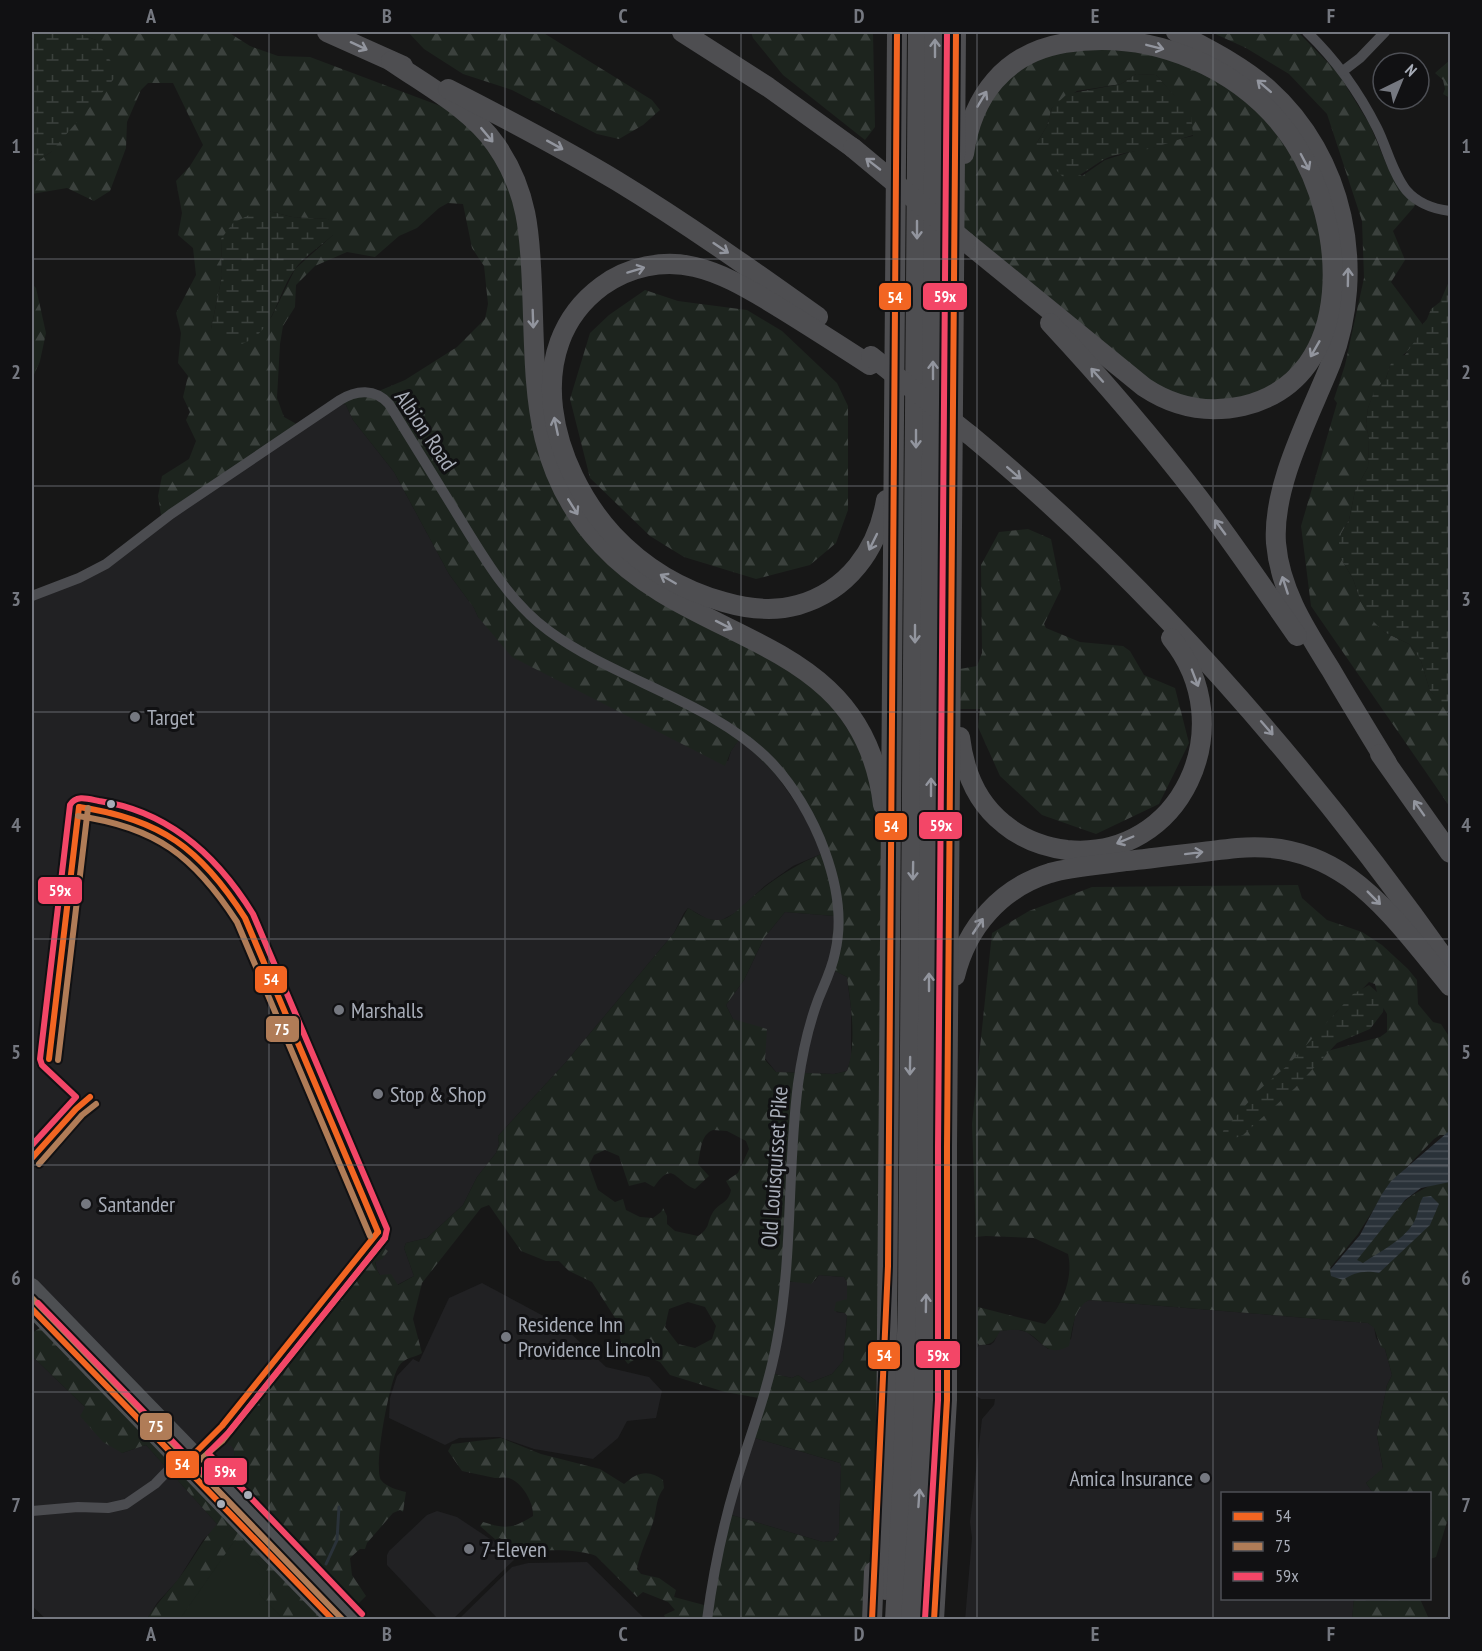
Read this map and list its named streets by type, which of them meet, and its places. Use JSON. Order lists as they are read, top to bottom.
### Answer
{
  "streets": {
    "street": ["Albion Road", "Old Louisquisset Pike"]
  },
  "crossings": [
    ["Albion Road", "Old Louisquisset Pike"]
  ],
  "places": [
    "Target",
    "Marshalls",
    "Stop & Shop",
    "Santander",
    "Residence Inn Providence Lincoln",
    "Amica Insurance",
    "7-Eleven"
  ],
  "lines": ["transit line 54", "transit line 59x", "transit line 75"],
  "legend": ["54", "75", "59x"],
  "north": "top right",
  "grid": {
    "columns": [
      "A",
      "B",
      "C",
      "D",
      "E",
      "F"
    ],
    "rows": [
      "1",
      "2",
      "3",
      "4",
      "5",
      "6",
      "7"
    ]
  }
}
